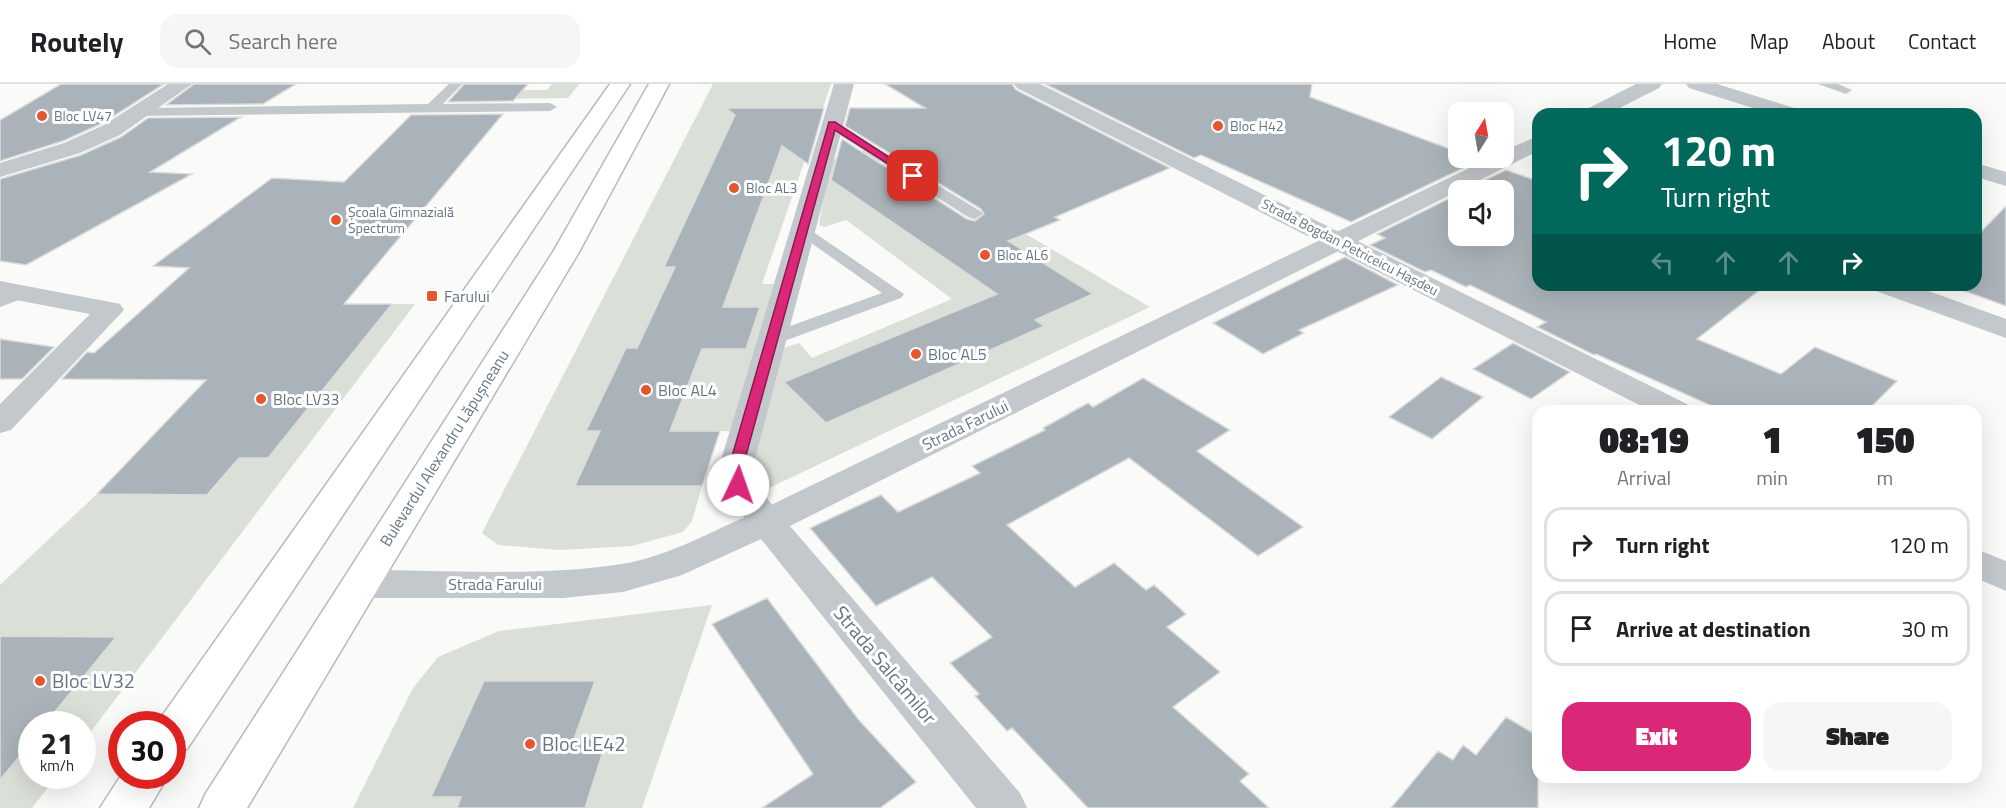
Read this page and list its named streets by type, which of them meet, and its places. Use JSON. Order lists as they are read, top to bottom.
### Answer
{
  "streets": {
    "main road": ["Bulevardul Alexandru Lăpușneanu"],
    "street": ["Strada Bogdan Petriceicu Hașdeu", "Strada Farului", "Strada Salcâmilor"]
  },
  "crossings": [
    ["Strada Bogdan Petriceicu Hașdeu", "Strada Farului"],
    ["Strada Farului", "Bulevardul Alexandru Lăpușneanu"],
    ["Strada Farului", "Strada Salcâmilor"]
  ],
  "places": {
    "other": [
      "Bloc LV47",
      "Bloc H42",
      "Bloc AL3",
      "Școala Gimnazială Spectrum",
      "Bloc AL6",
      "Bloc AL5",
      "Bloc AL4",
      "Bloc LV33",
      "Bloc LV32",
      "Bloc LE42"
    ],
    "transit": ["Farului"]
  },
  "north": "top",
  "page": {
    "header": "Routely",
    "search": "Search here",
    "nav": [
      "Home",
      "Map",
      "About",
      "Contact"
    ],
    "turn": ["120 m", "Turn right"],
    "eta": [
      "08:19",
      "Arrival",
      "1",
      "min",
      "150",
      "m"
    ],
    "list": [
      {
        "name": "Turn right",
        "value": "120 m"
      },
      {
        "name": "Arrive at destination",
        "value": "30 m"
      }
    ],
    "buttons": ["Exit", "Share"],
    "speed": "21 km/h",
    "limit": "30"
  }
}
